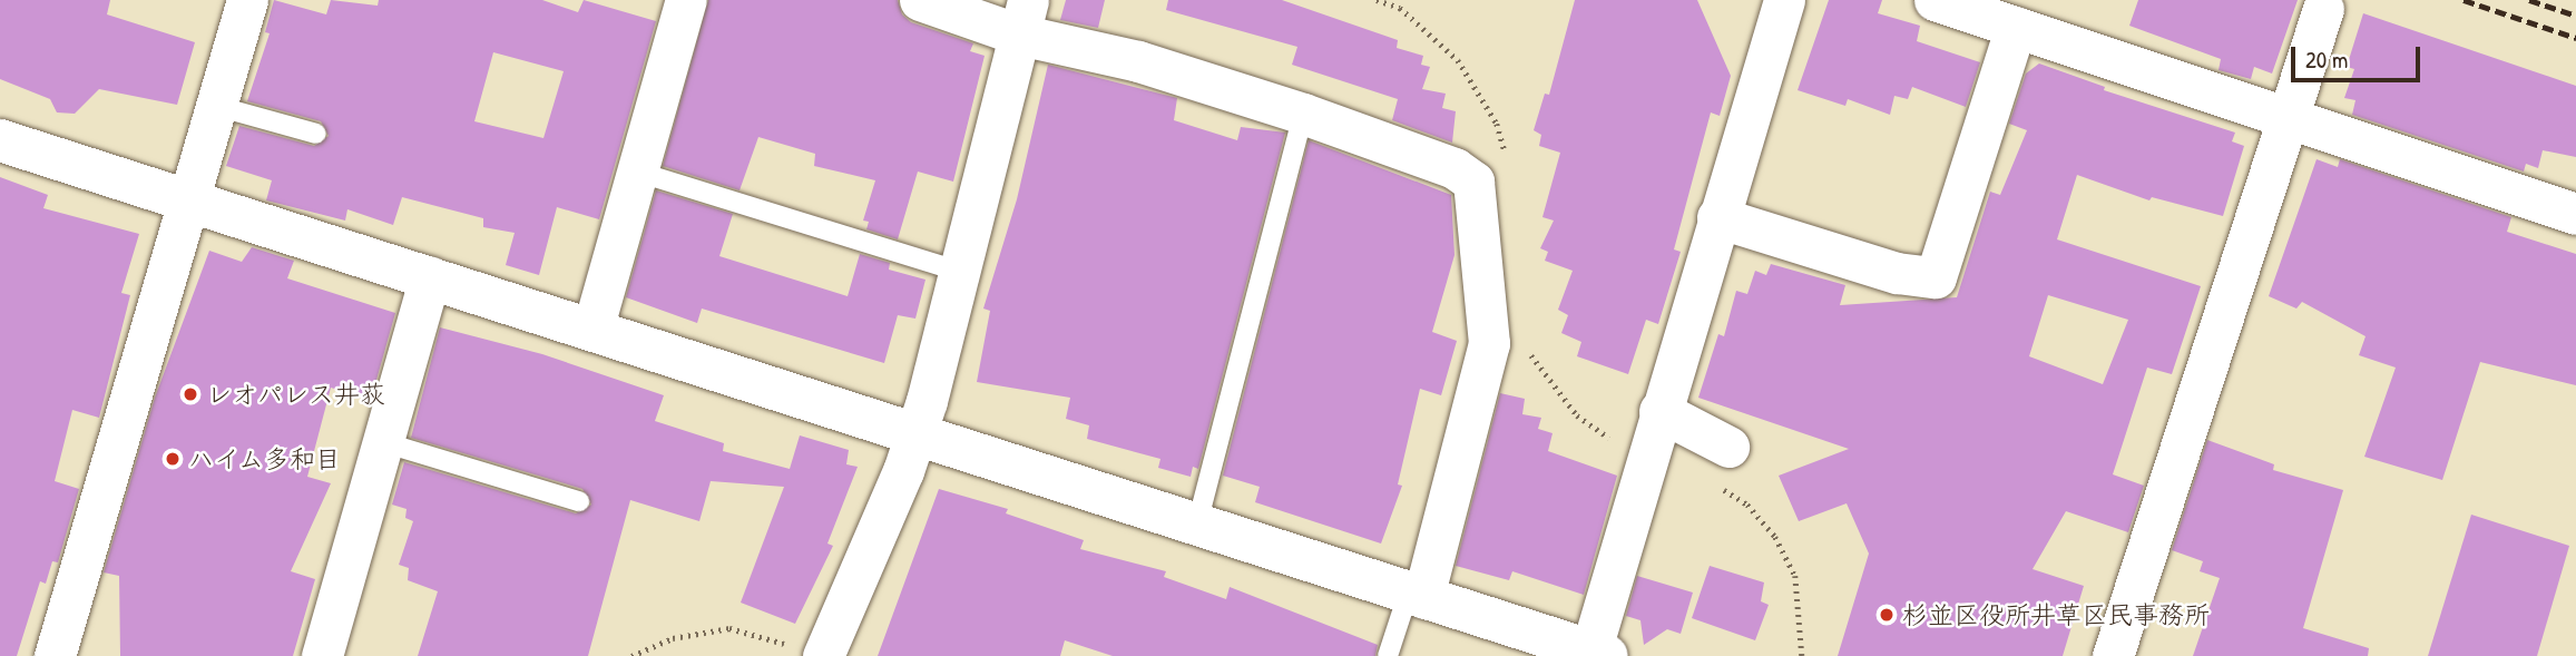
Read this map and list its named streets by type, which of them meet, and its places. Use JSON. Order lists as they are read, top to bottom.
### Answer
{
  "places": ["レオパレス井荻", "ハイム多和目", "杉並区役所井草区民事務所"],
  "scale_bar": "20 m"
}
